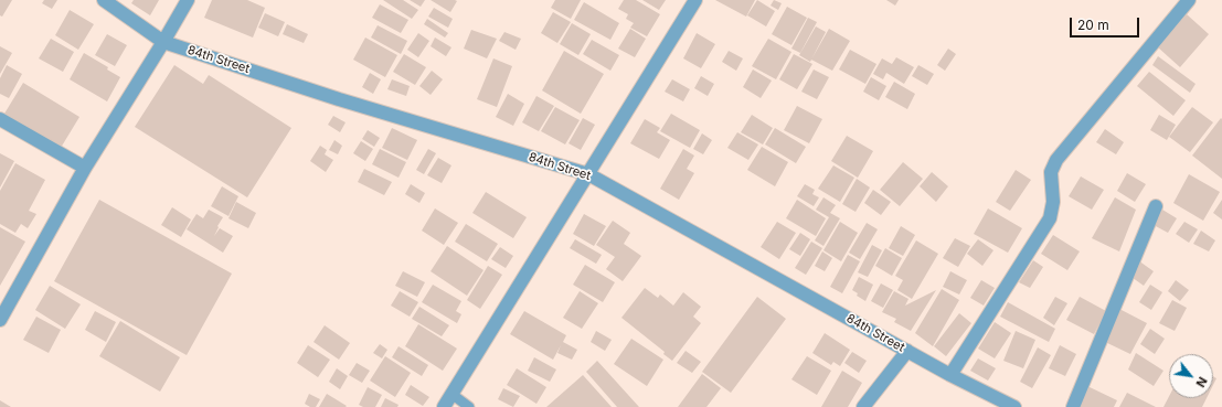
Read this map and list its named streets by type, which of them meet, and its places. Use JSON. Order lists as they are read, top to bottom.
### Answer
{
  "streets": {
    "street": ["84th Street"]
  },
  "scale_bar": "20 m",
  "north": "bottom right"
}
